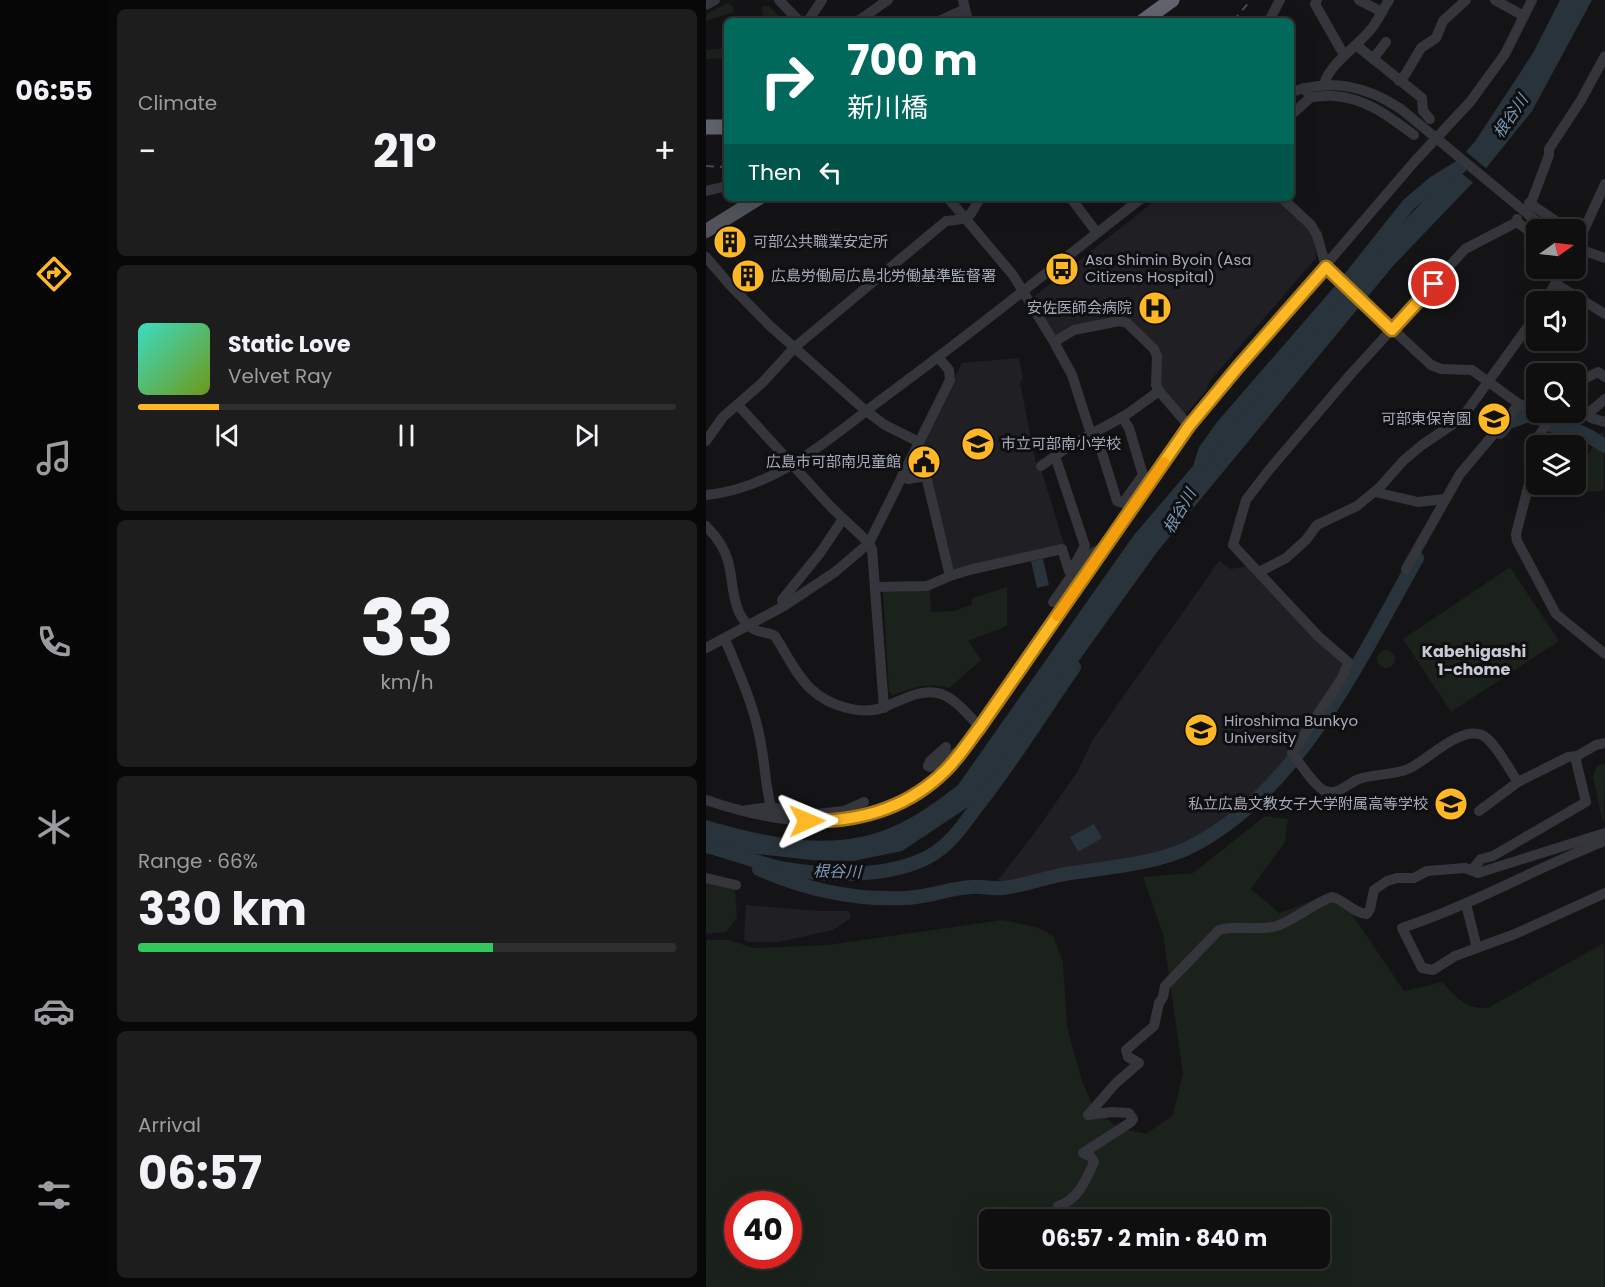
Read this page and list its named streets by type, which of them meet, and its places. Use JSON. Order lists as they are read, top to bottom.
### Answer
{
  "districts": ["Kabehigashi 1-chome"],
  "water": ["根谷川"],
  "places": {
    "building": ["可部公共職業安定所", "広島労働局広島北労働基準監督署"],
    "bus stop": ["Asa Shimin Byoin (Asa Citizens Hospital)"],
    "hospital": ["安佐医師会病院"],
    "school or university": [
      "可部東保育園",
      "市立可部南小学校",
      "Hiroshima Bunkyo University",
      "私立広島文教女子大学附属高等学校"
    ],
    "public building": ["広島市可部南児童館"]
  },
  "north": "right",
  "page": {
    "tabs": "06:55",
    "tile": [
      "Climate",
      ["33", "km/h"],
      ["Range · 66%", "330 km"],
      ["Arrival", "06:57"]
    ],
    "turn": ["700 m", "新川橋"],
    "heat": ["−", "21°", "+"],
    "then": "Then",
    "song": ["Static Love", "Velvet Ray"],
    "limit": "40",
    "trip": "06:57 · 2 min · 840 m"
  }
}
